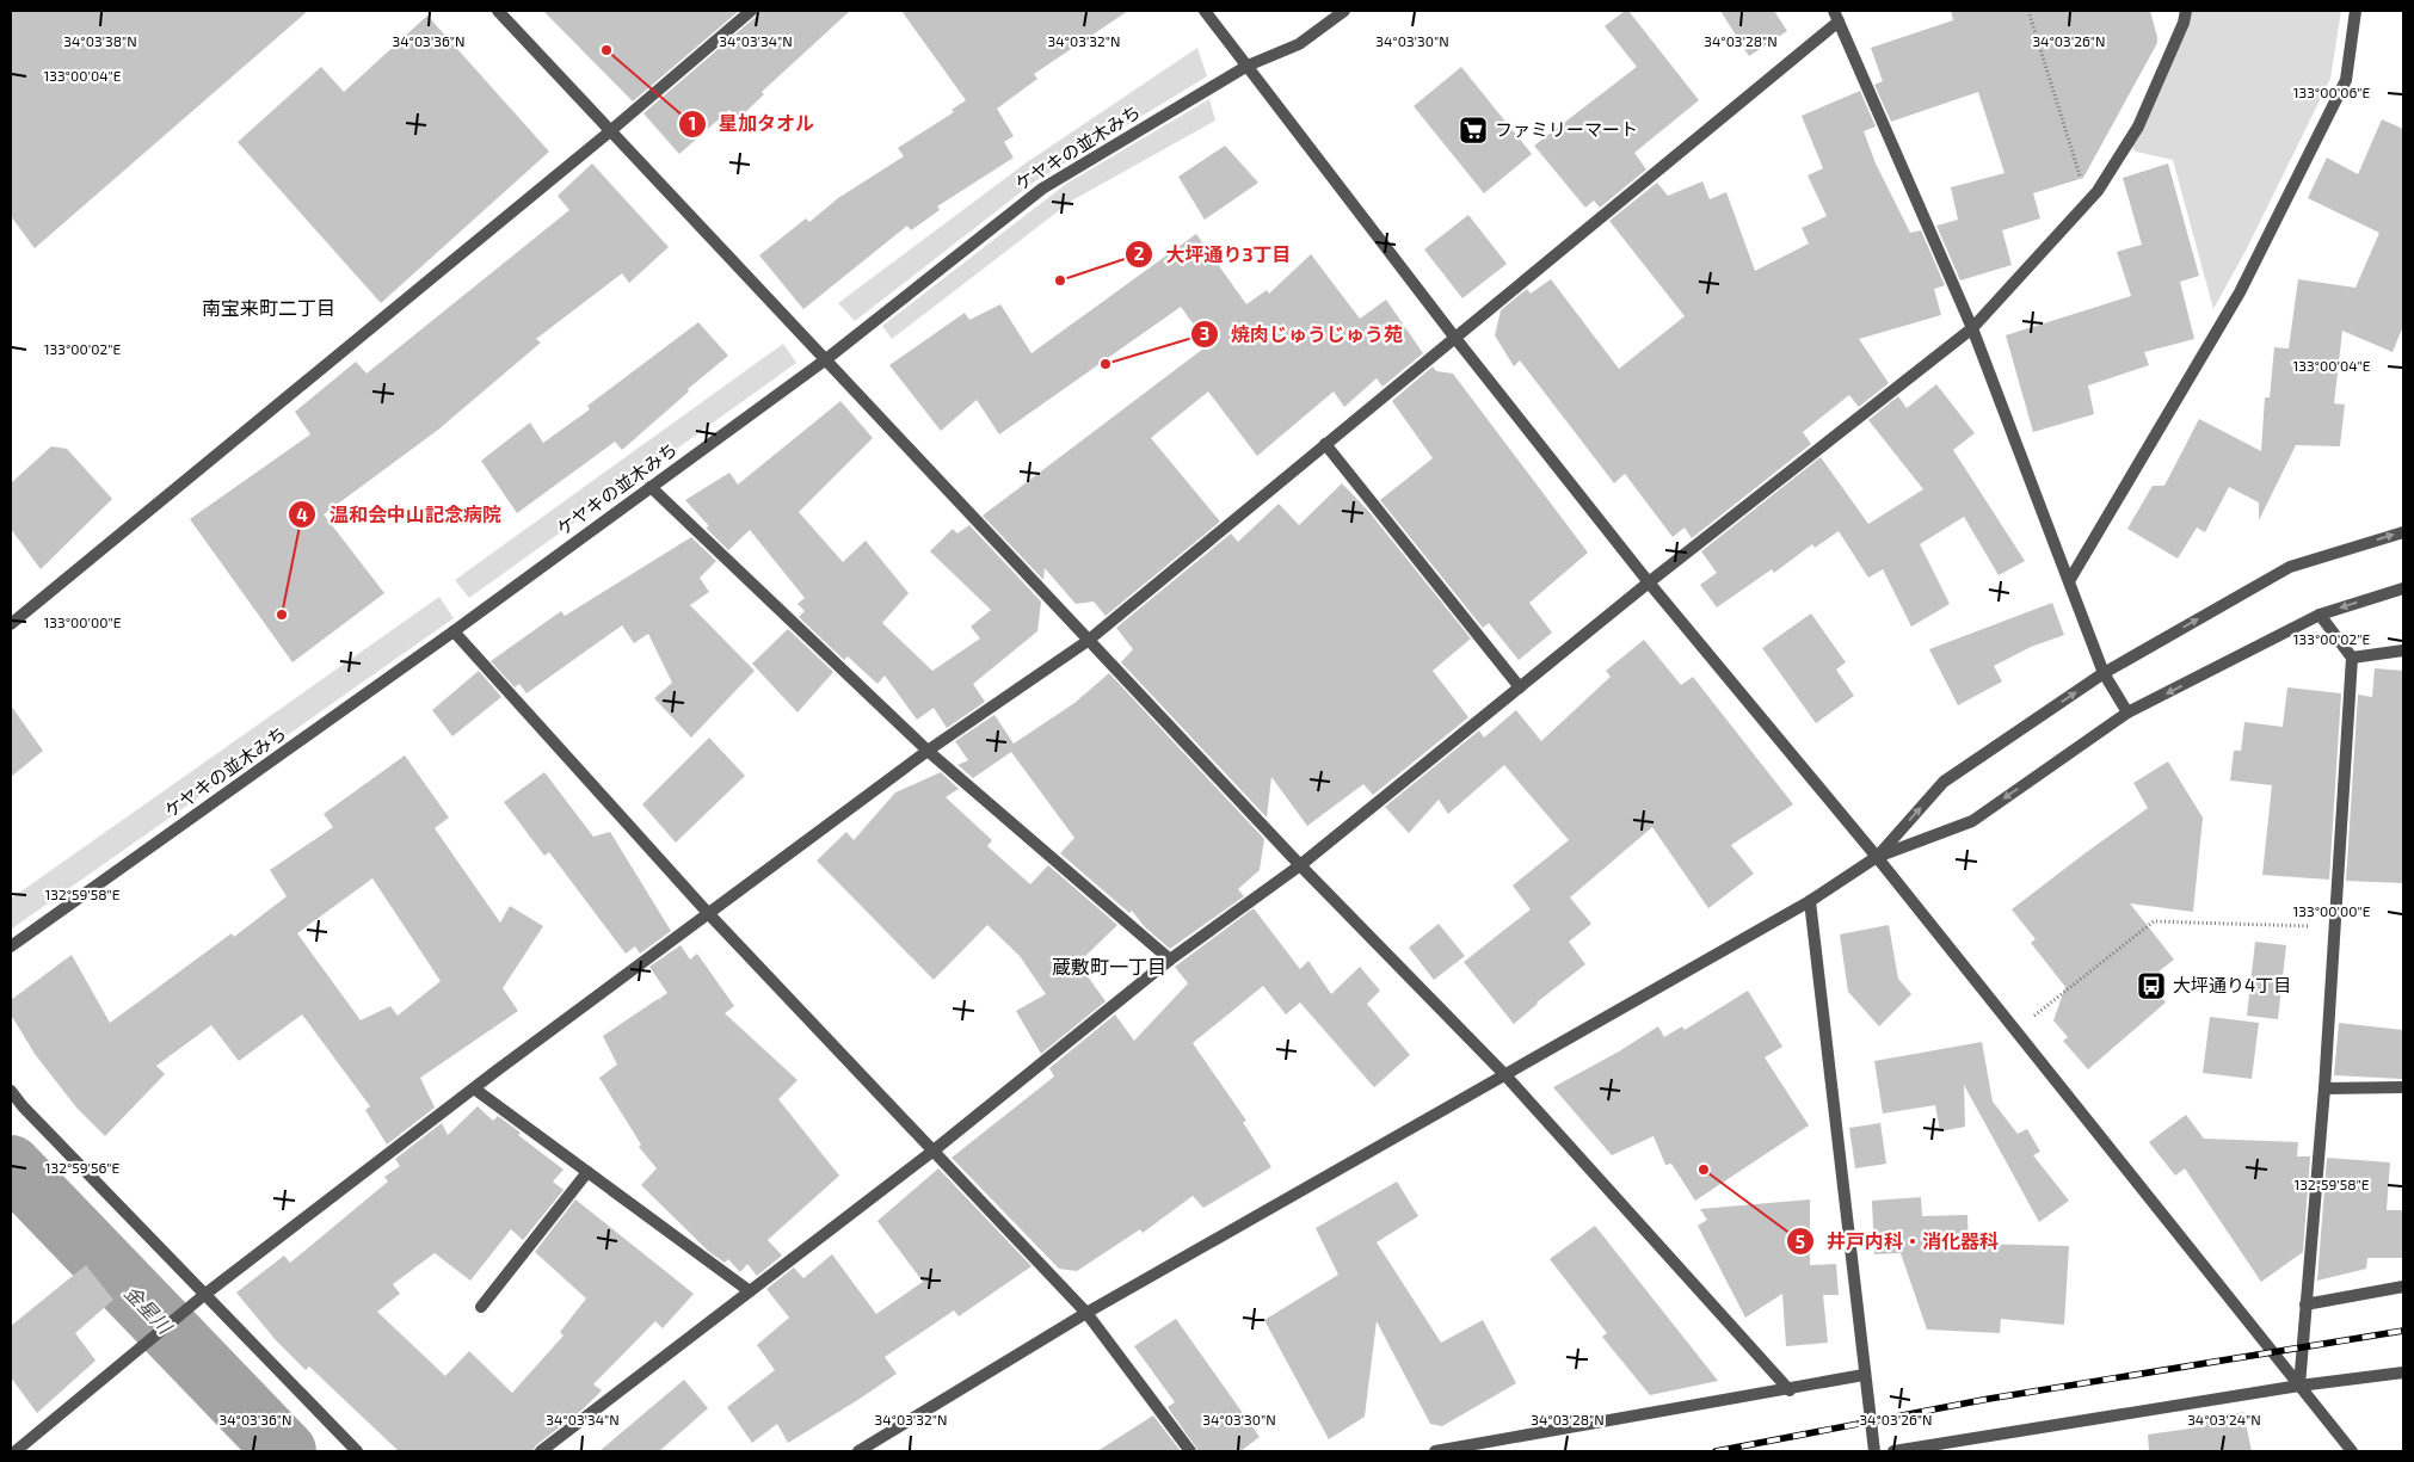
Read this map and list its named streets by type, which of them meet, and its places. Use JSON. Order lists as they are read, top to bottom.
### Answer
{
  "streets": {
    "street": ["ケヤキの並木みち"]
  },
  "districts": ["南宝来町二丁目", "蔵敷町一丁目"],
  "water": ["金星川"],
  "places": {
    "other": [
      "星加タオル",
      "大坪通り3丁目",
      "焼肉じゅうじゅう苑",
      "温和会中山記念病院",
      "井戸内科・消化器科"
    ],
    "supermarket": ["ファミリーマート"],
    "bus stop": ["大坪通り4丁目"]
  },
  "coordinates": [
    "34°03'38\"N",
    "34°03'36\"N",
    "34°03'34\"N",
    "34°03'32\"N",
    "34°03'30\"N",
    "34°03'28\"N",
    "34°03'26\"N",
    "133°00'04\"E",
    "133°00'06\"E",
    "133°00'02\"E",
    "133°00'00\"E",
    "132°59'58\"E",
    "132°59'56\"E",
    "34°03'24\"N"
  ]
}
